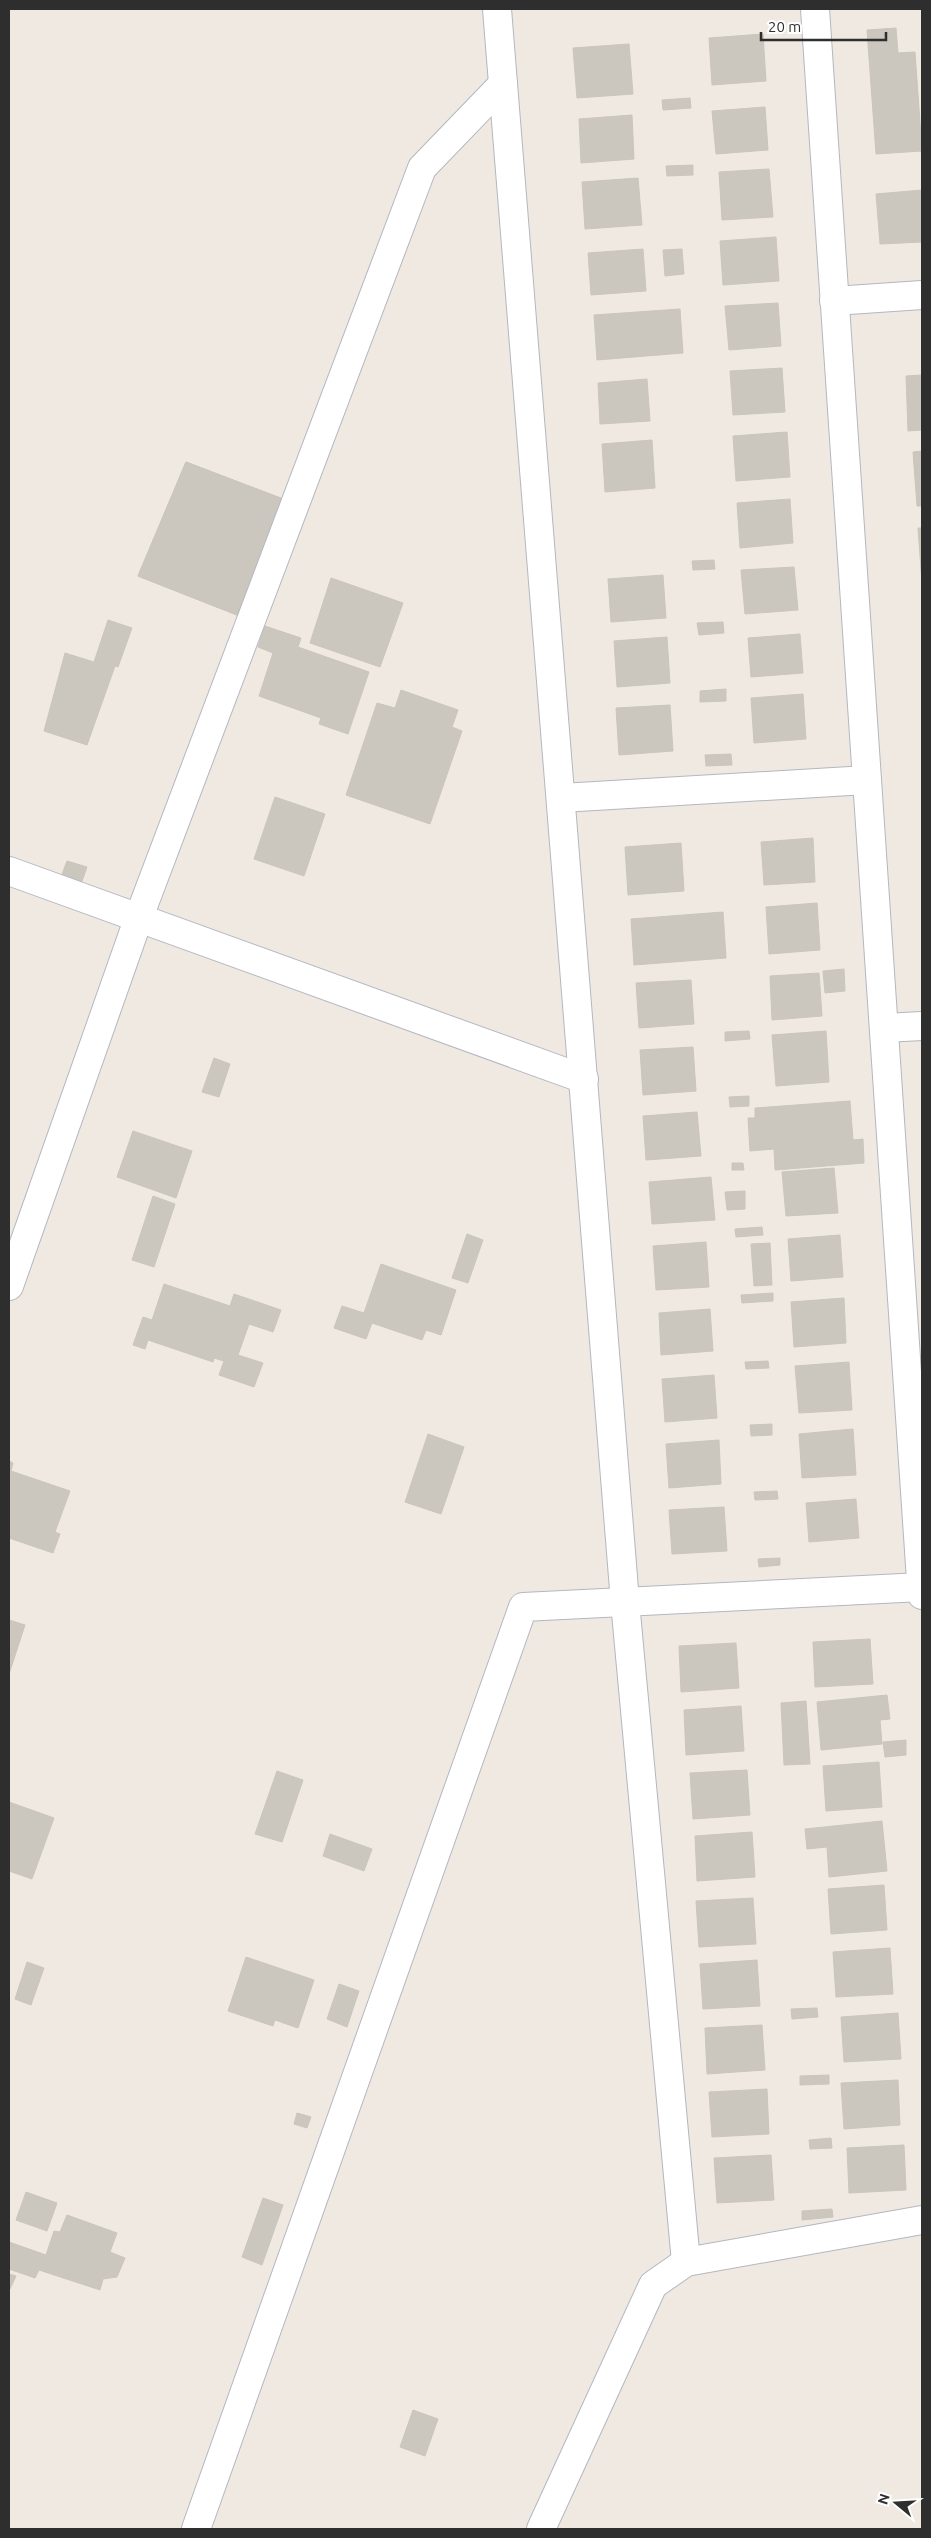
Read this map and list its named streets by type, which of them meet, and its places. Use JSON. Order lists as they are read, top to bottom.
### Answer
{
  "scale_bar": "20 m",
  "north": "left"
}
